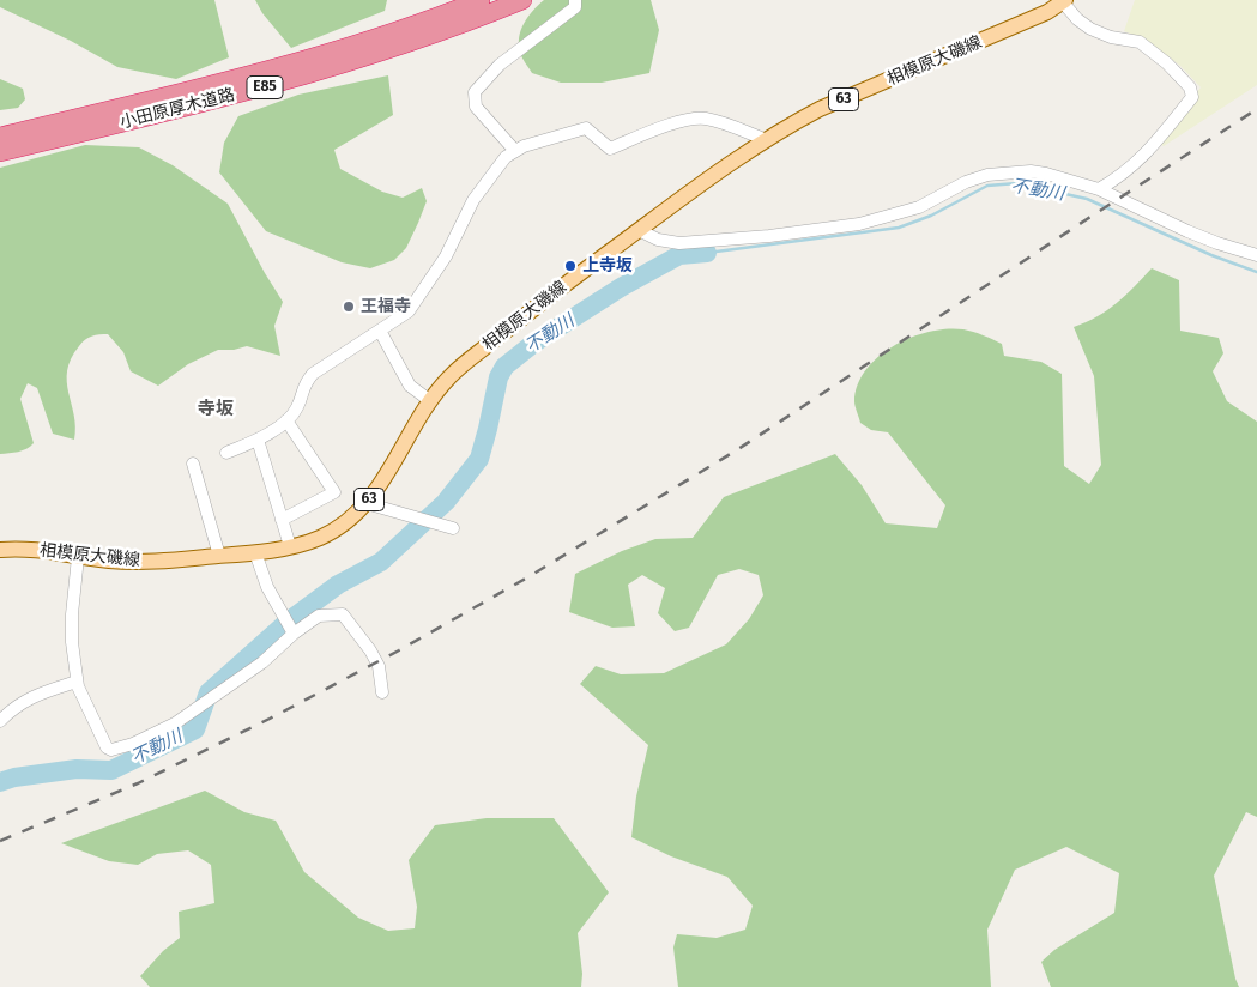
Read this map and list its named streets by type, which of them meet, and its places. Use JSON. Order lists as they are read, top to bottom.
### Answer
{
  "streets": {
    "highway": ["E85", "小田原厚木道路"],
    "main road": ["相模原大磯線", "63"]
  },
  "districts": ["寺坂"],
  "water": ["不動川"],
  "places": ["上寺坂", "王福寺"]
}
